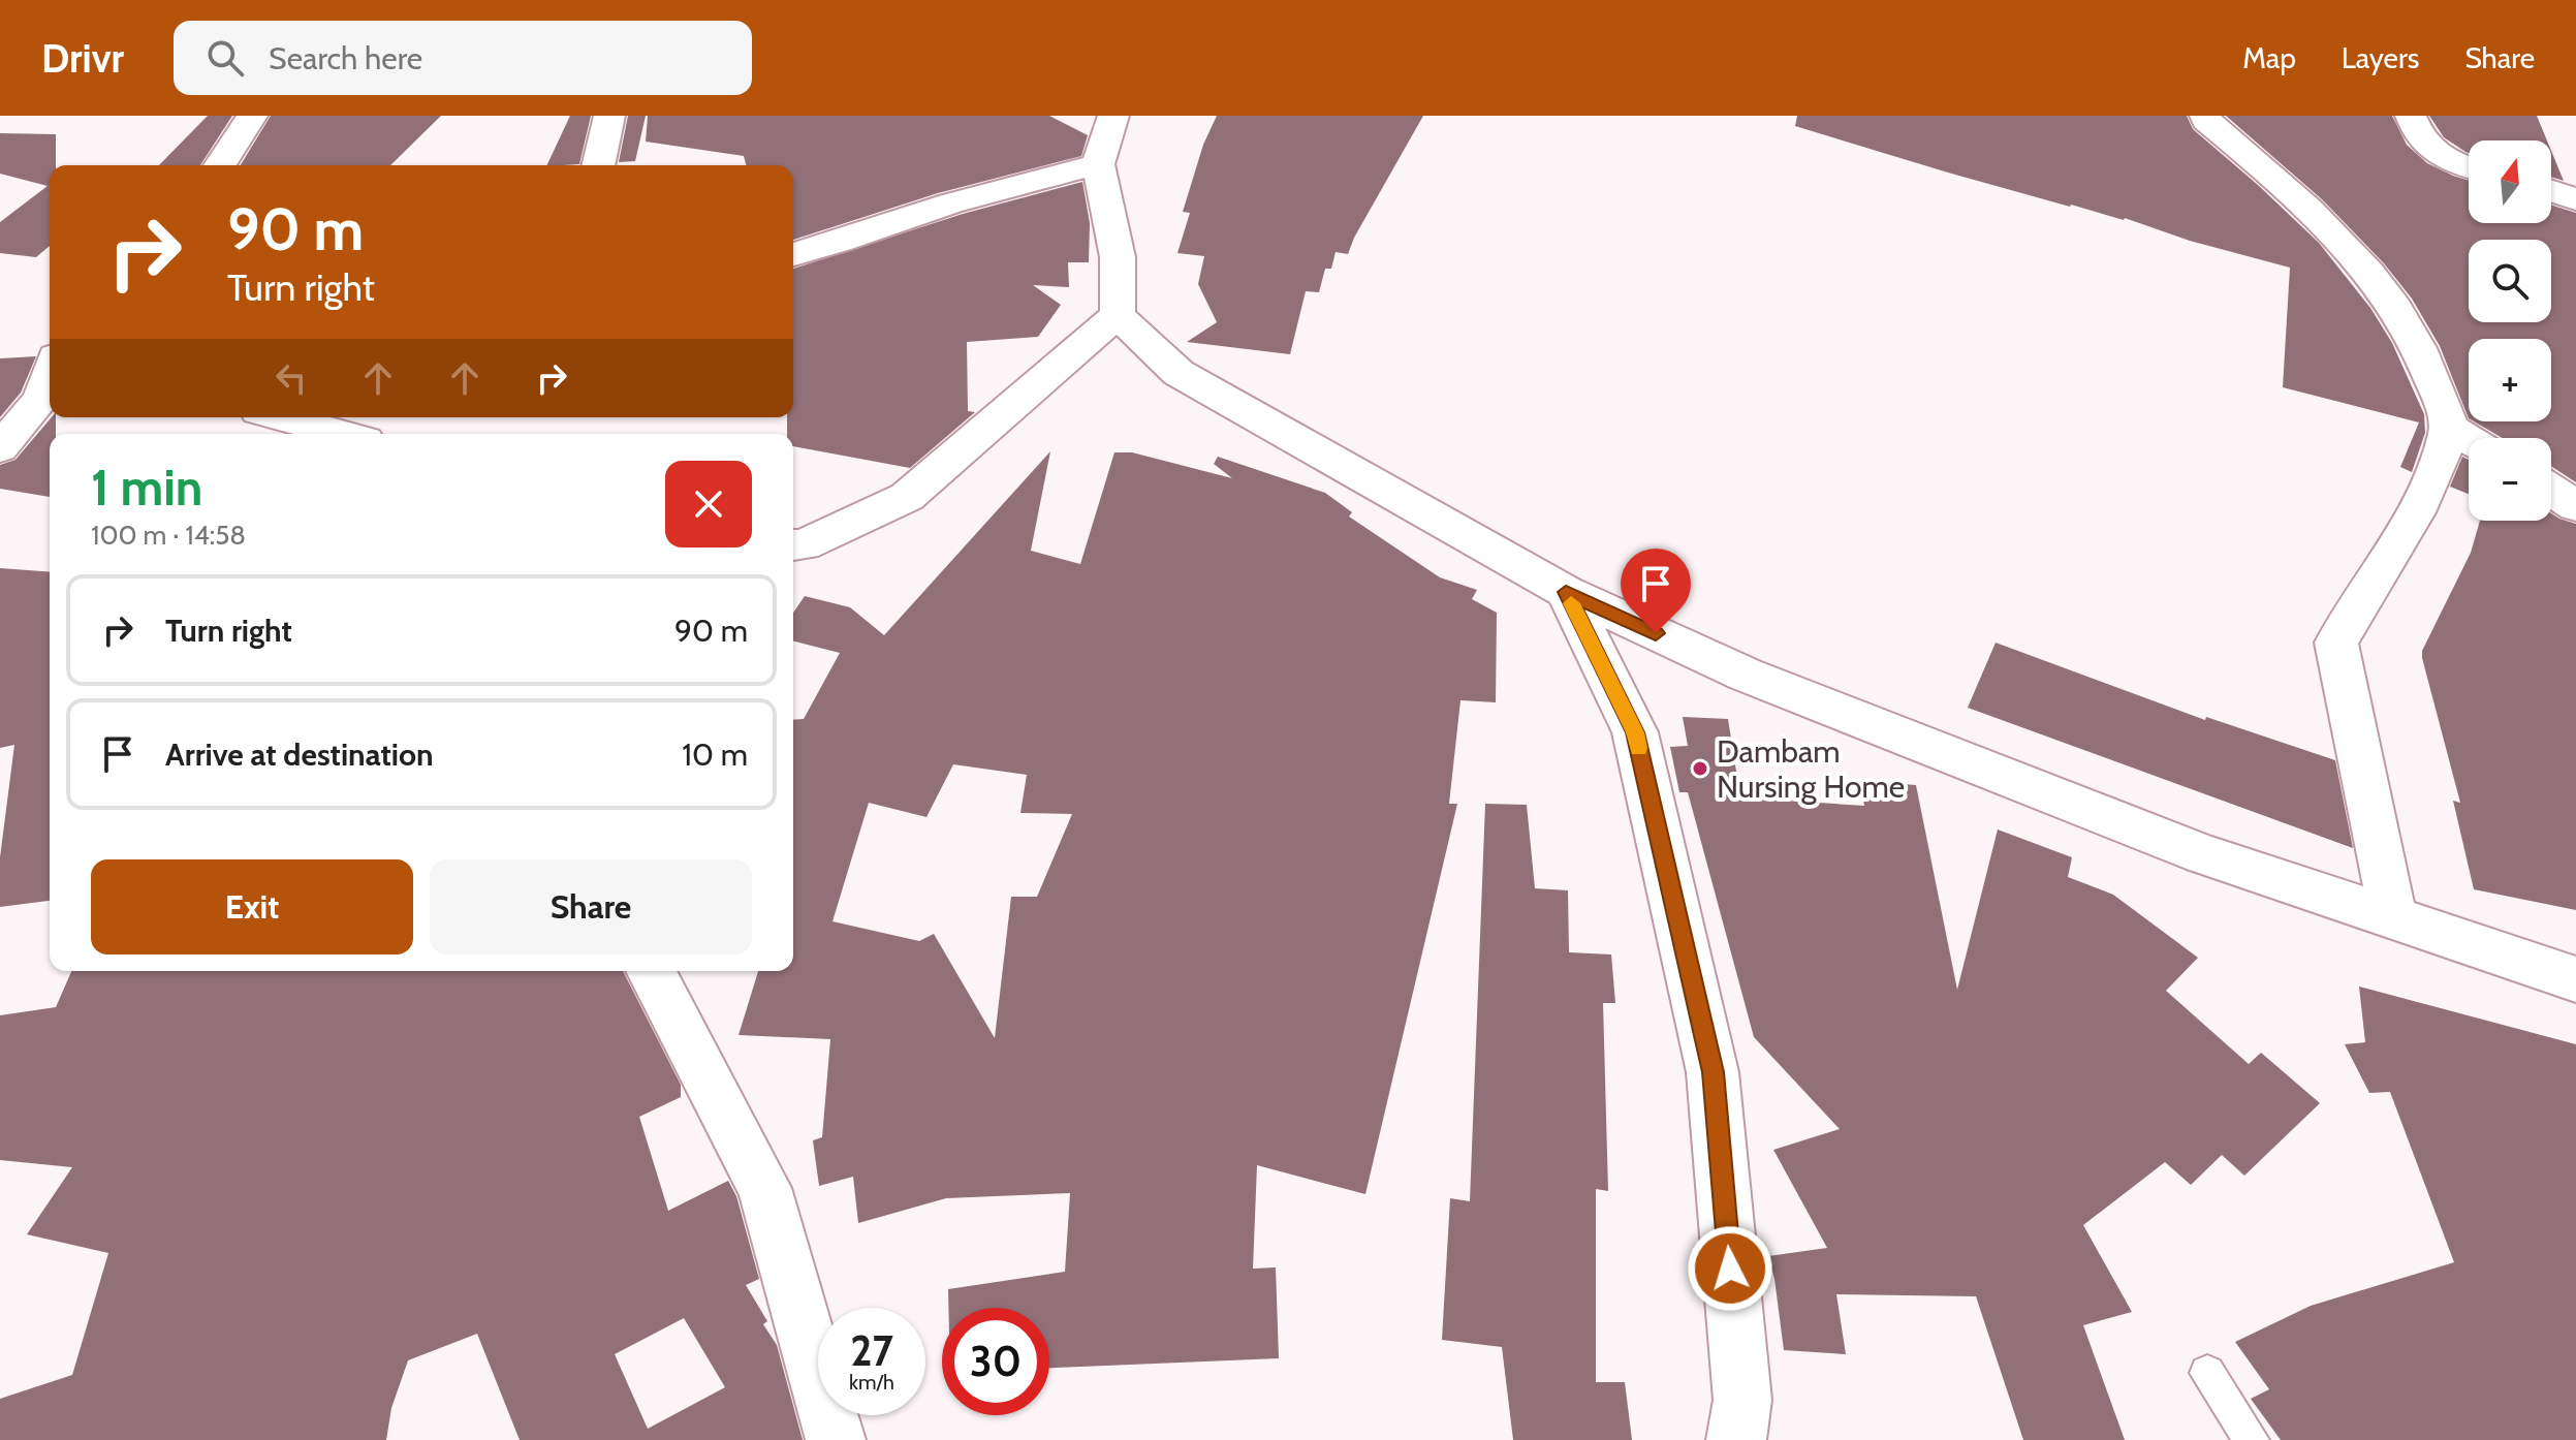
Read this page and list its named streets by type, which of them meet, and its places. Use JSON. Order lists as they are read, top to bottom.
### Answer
{
  "places": ["Dambam Nursing Home"],
  "north": "top",
  "page": {
    "header": "Drivr",
    "search": "Search here",
    "nav": ["Map", "Layers", "Share"],
    "map_buttons": ["+", "−"],
    "turn": ["90 m", "Turn right"],
    "heading": ["1 min", "100 m · 14:58"],
    "list": [
      {
        "name": "Turn right",
        "value": "90 m"
      },
      {
        "name": "Arrive at destination",
        "value": "10 m"
      }
    ],
    "buttons": ["Exit", "Share"],
    "speed": "27 km/h",
    "limit": "30"
  }
}
